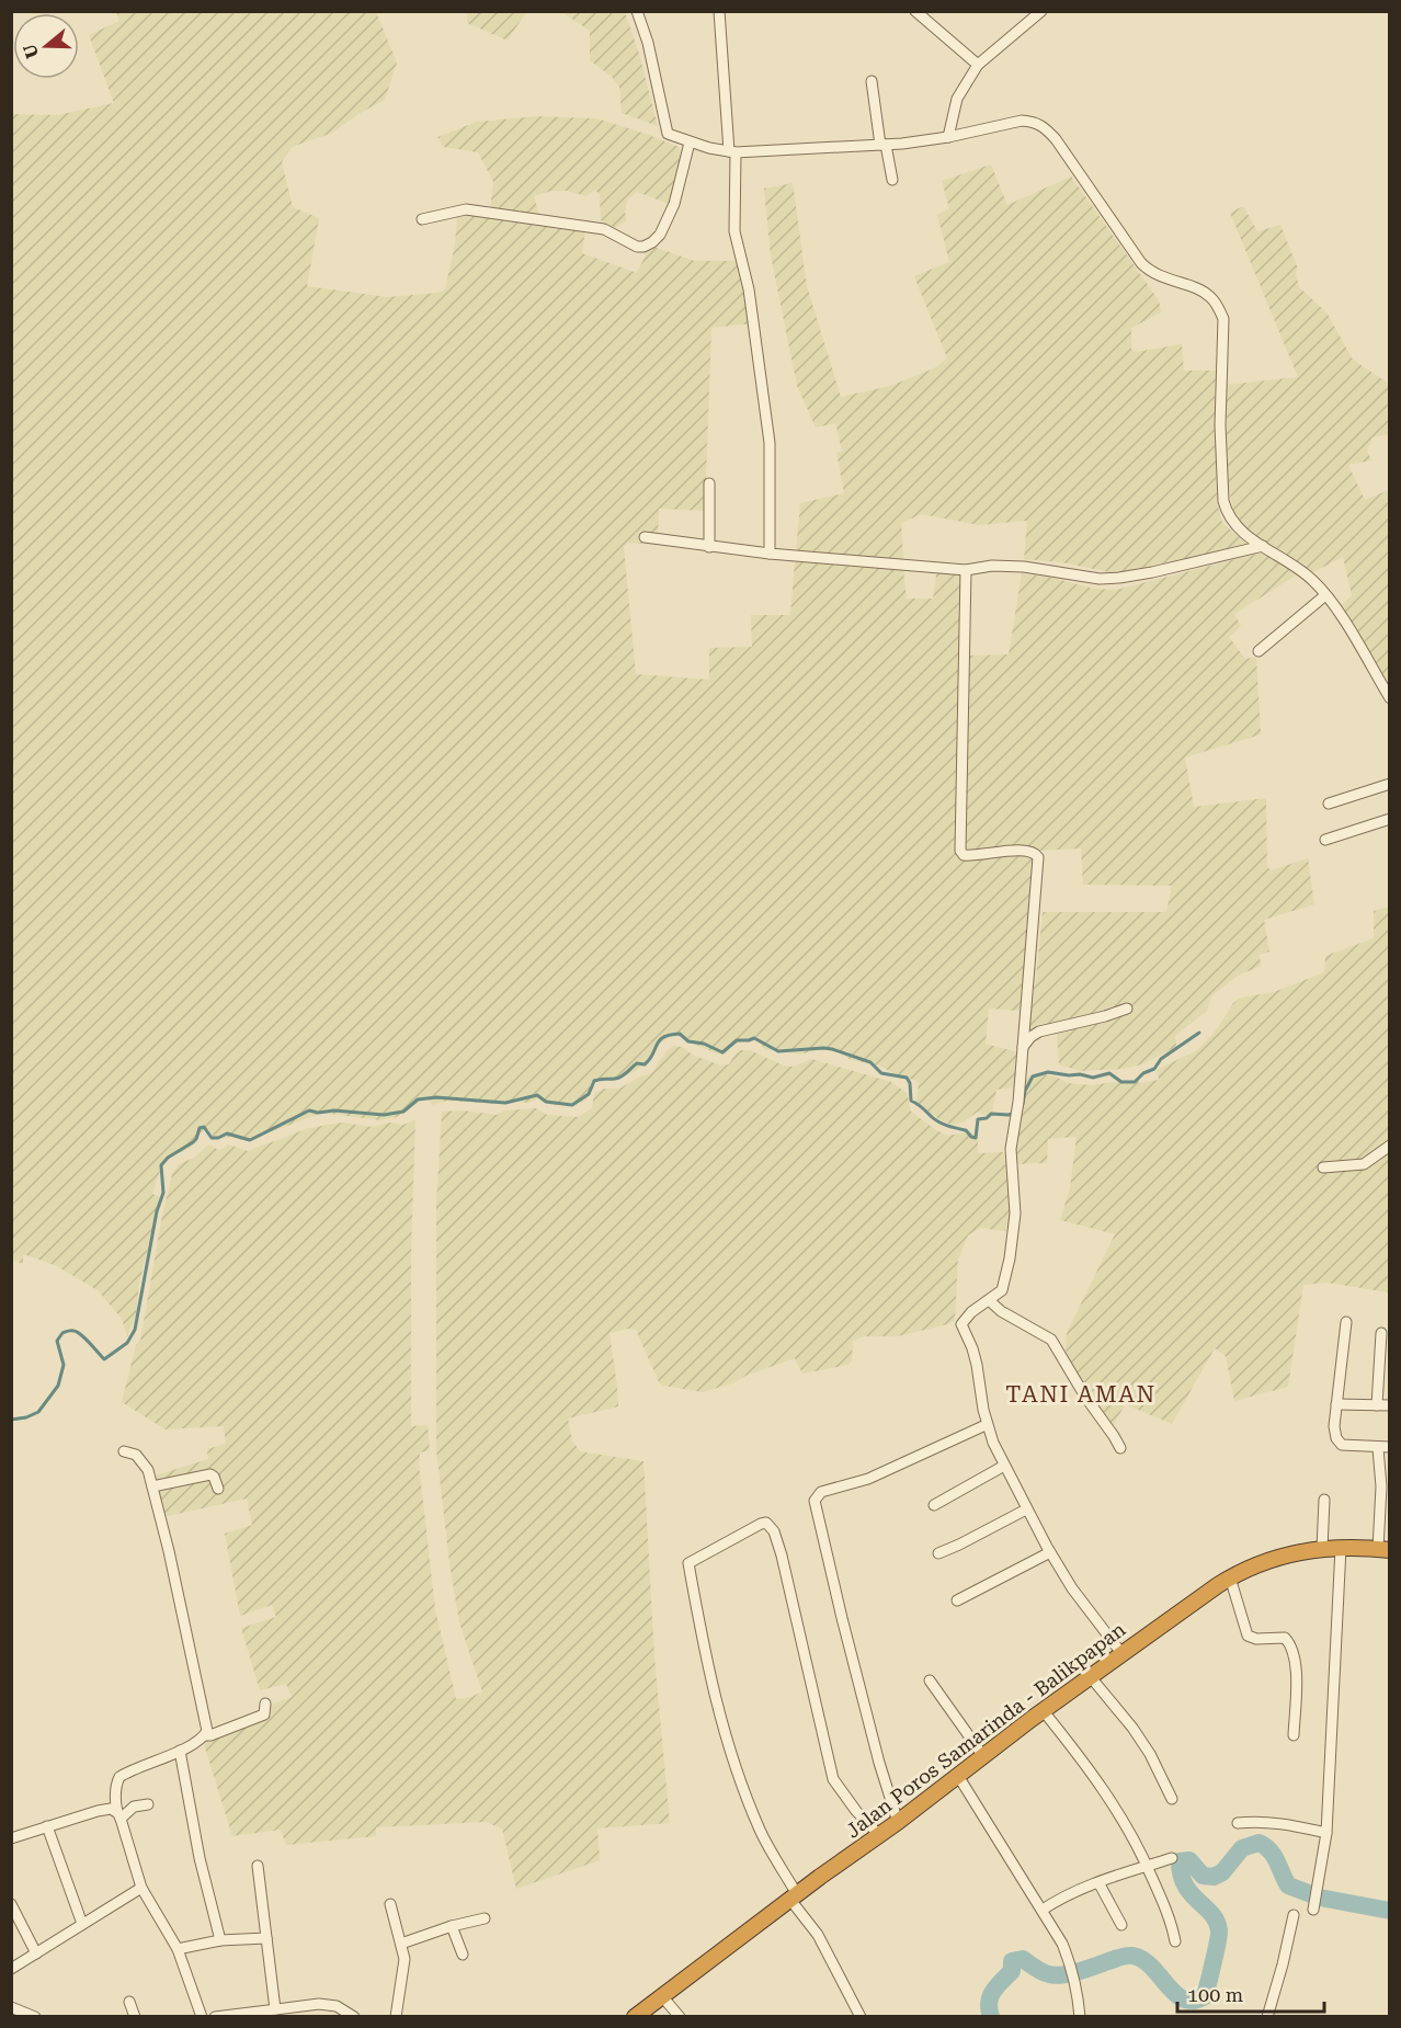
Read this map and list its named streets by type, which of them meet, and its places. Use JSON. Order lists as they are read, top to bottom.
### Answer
{
  "streets": {
    "highway": ["Jalan Poros Samarinda - Balikpapan"]
  },
  "districts": ["TANI AMAN"],
  "scale_bar": "100 m",
  "north": "left"
}
